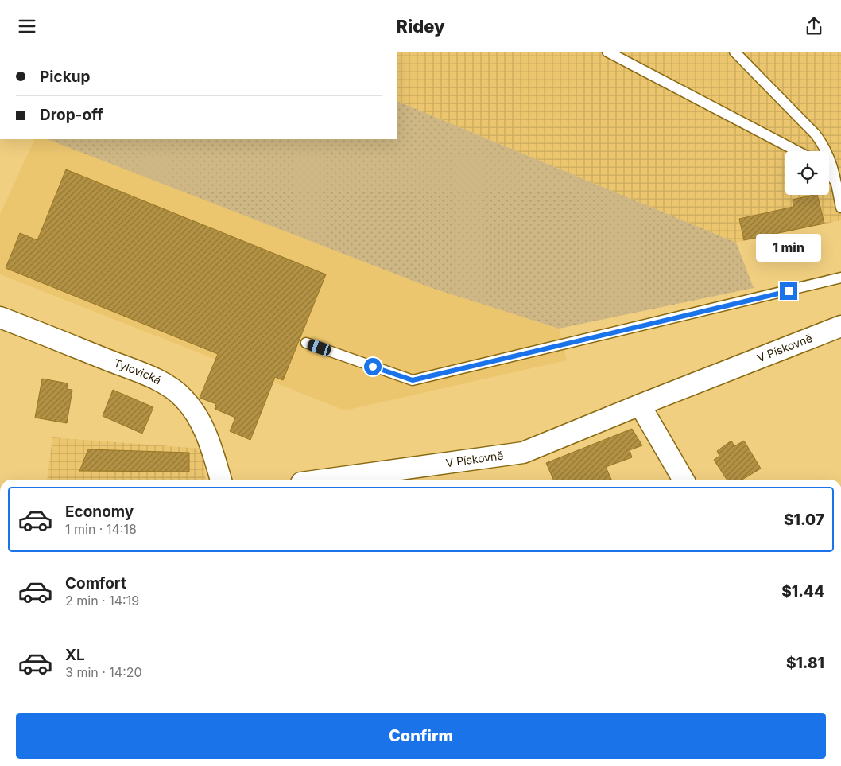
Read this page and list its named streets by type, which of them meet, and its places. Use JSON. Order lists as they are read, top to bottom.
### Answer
{
  "streets": {
    "street": ["V Pískovně", "Tylovická"]
  },
  "page": {
    "header": "Ridey",
    "banner": ["Pickup", "Drop-off"],
    "bubble": "1 min",
    "list": [
      {
        "name": "Economy",
        "note": "1 min · 14:18",
        "value": "$1.07"
      },
      {
        "name": "Comfort",
        "note": "2 min · 14:19",
        "value": "$1.44"
      },
      {
        "name": "XL",
        "note": "3 min · 14:20",
        "value": "$1.81"
      }
    ],
    "buttons": "Confirm"
  }
}
